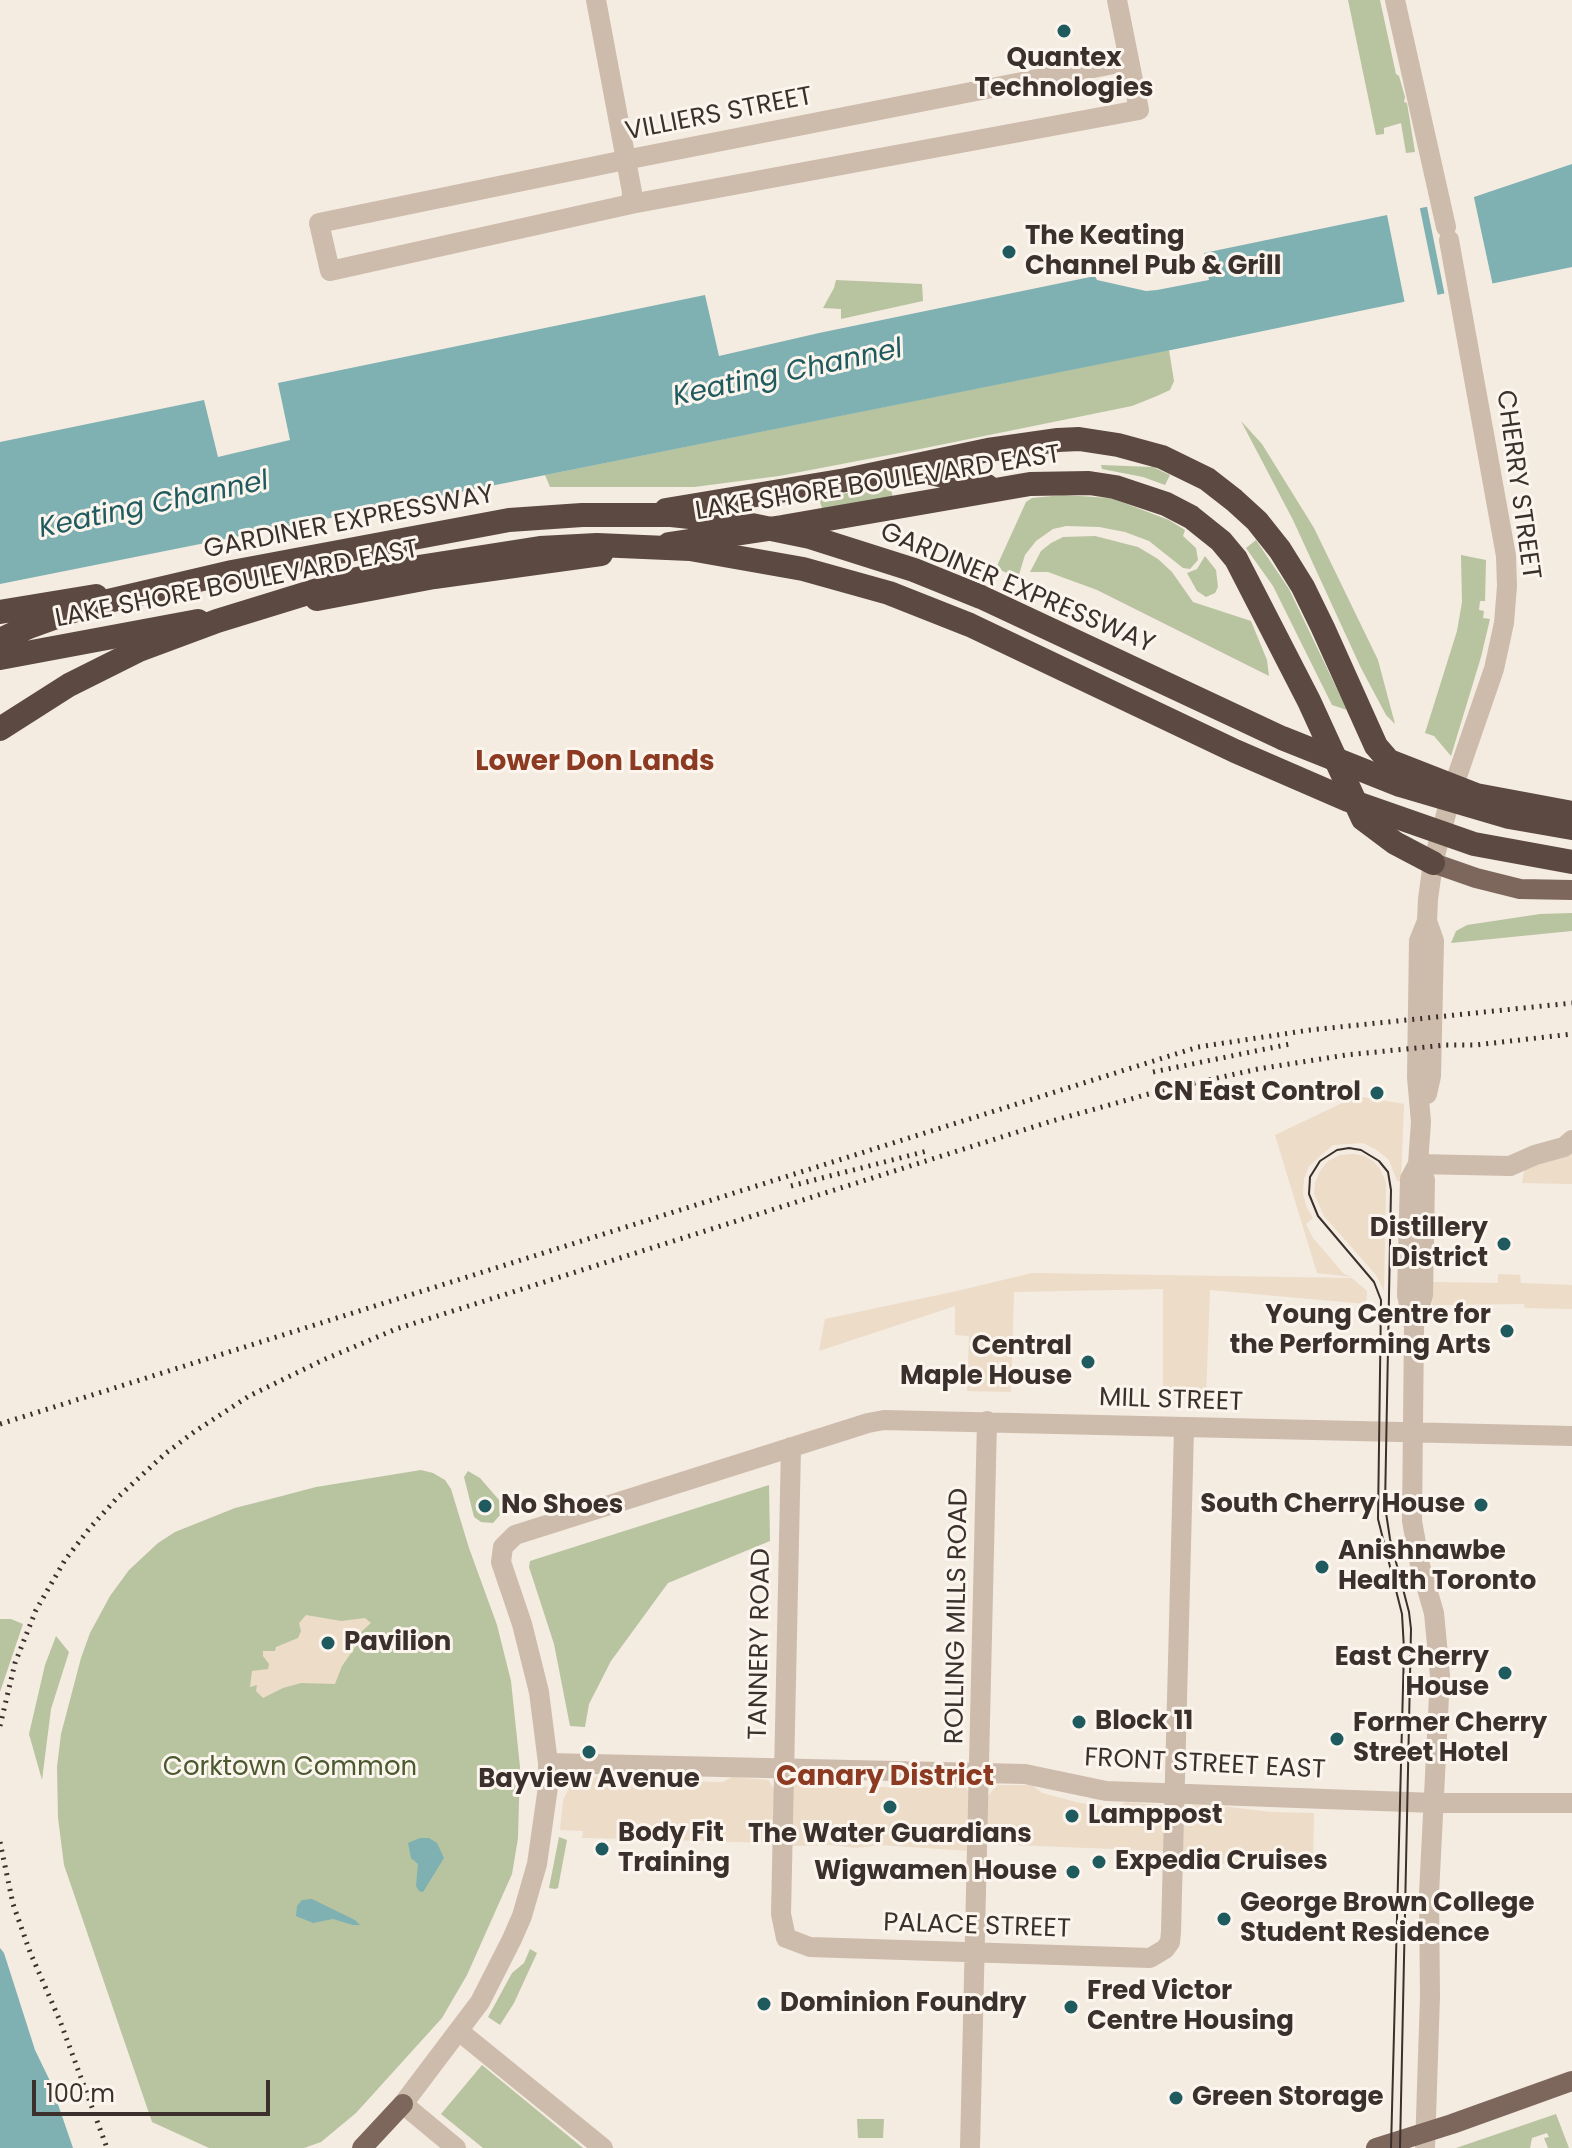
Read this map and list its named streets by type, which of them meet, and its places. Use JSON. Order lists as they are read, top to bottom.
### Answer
{
  "streets": {
    "highway": ["LAKE SHORE BOULEVARD EAST", "GARDINER EXPRESSWAY"],
    "street": [
      "VILLIERS STREET",
      "CHERRY STREET",
      "MILL STREET",
      "ROLLING MILLS ROAD",
      "TANNERY ROAD",
      "FRONT STREET EAST",
      "PALACE STREET"
    ]
  },
  "crossings": [
    ["LAKE SHORE BOULEVARD EAST", "CHERRY STREET"],
    ["CHERRY STREET", "MILL STREET"],
    ["CHERRY STREET", "FRONT STREET EAST"],
    ["MILL STREET", "ROLLING MILLS ROAD"],
    ["MILL STREET", "TANNERY ROAD"],
    ["MILL STREET", "FRONT STREET EAST"],
    ["ROLLING MILLS ROAD", "FRONT STREET EAST"],
    ["ROLLING MILLS ROAD", "PALACE STREET"],
    ["TANNERY ROAD", "FRONT STREET EAST"],
    ["TANNERY ROAD", "PALACE STREET"],
    ["FRONT STREET EAST", "PALACE STREET"]
  ],
  "districts": ["Lower Don Lands", "Canary District"],
  "water": ["Keating Channel"],
  "parks": ["Corktown Common"],
  "places": [
    "Quantex Technologies",
    "The Keating Channel Pub & Grill",
    "CN East Control",
    "Distillery District",
    "Young Centre for the Performing Arts",
    "Central Maple House",
    "South Cherry House",
    "No Shoes",
    "Anishnawbe Health Toronto",
    "Pavilion",
    "East Cherry House",
    "Block 11",
    "Former Cherry Street Hotel",
    "Bayview Avenue",
    "The Water Guardians",
    "Lamppost",
    "Body Fit Training",
    "Expedia Cruises",
    "Wigwamen House",
    "George Brown College Student Residence",
    "Dominion Foundry",
    "Fred Victor Centre Housing",
    "Green Storage"
  ],
  "scale_bar": "100 m"
}
